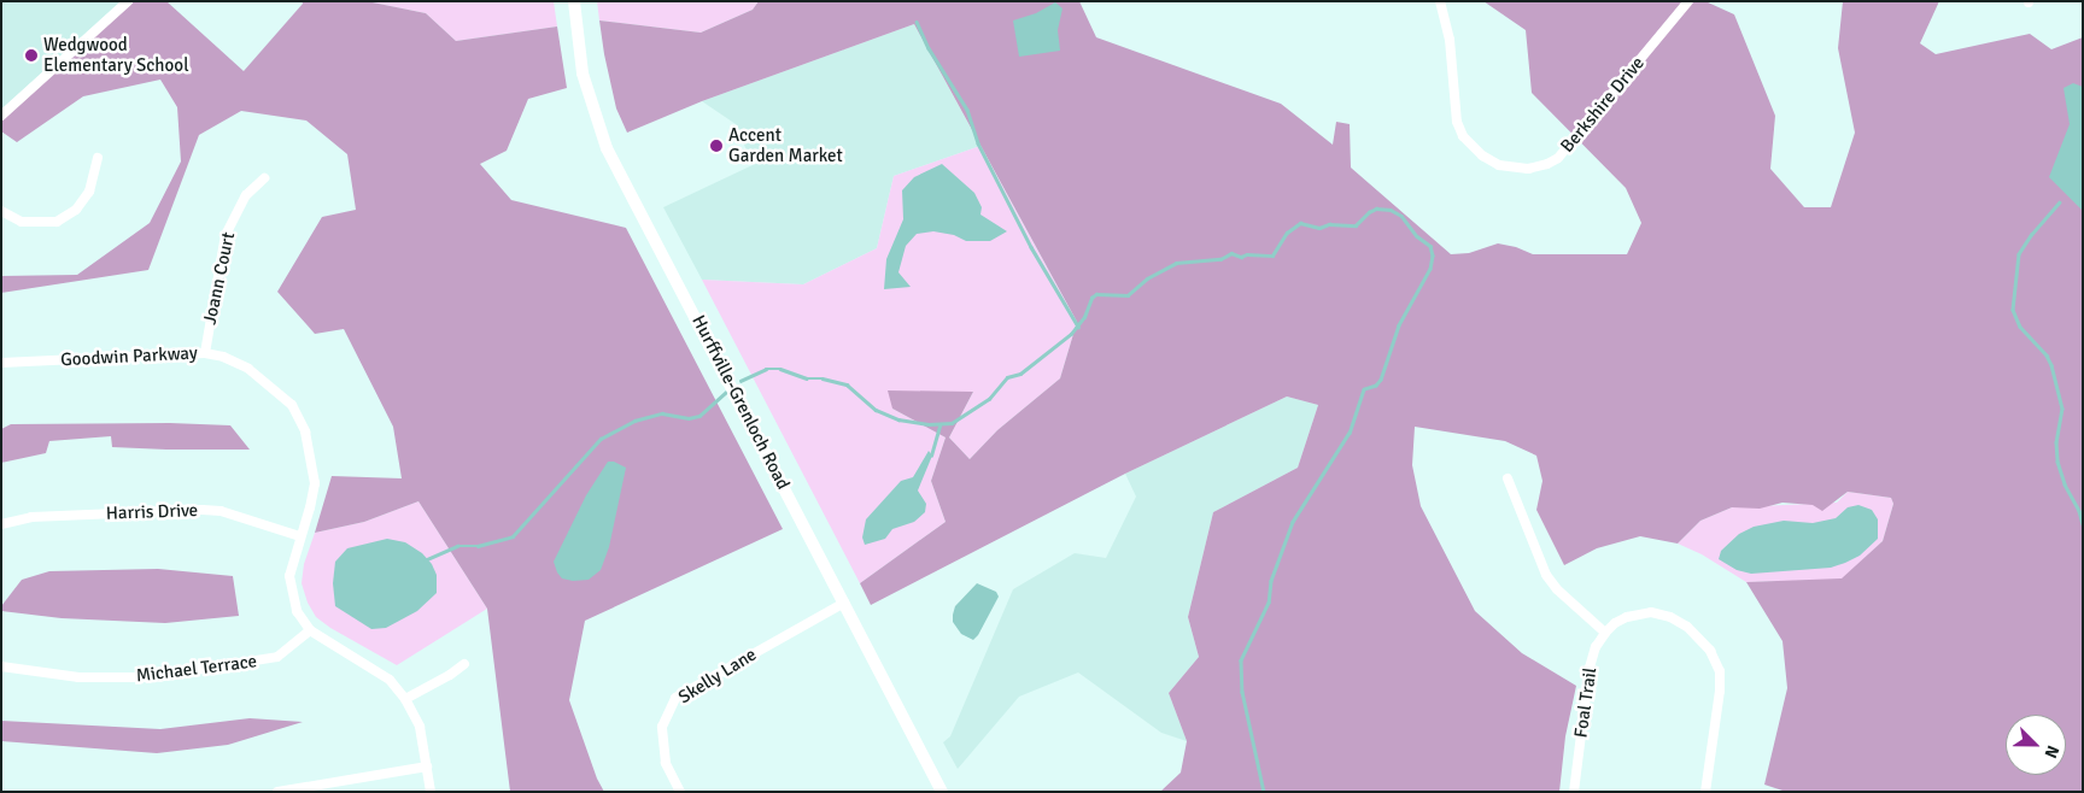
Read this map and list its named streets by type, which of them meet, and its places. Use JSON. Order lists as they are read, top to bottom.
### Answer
{
  "streets": {
    "main road": ["Hurffville-Grenloch Road"],
    "street": [
      "Berkshire Drive",
      "Joann Court",
      "Goodwin Parkway",
      "Harris Drive",
      "Michael Terrace",
      "Skelly Lane",
      "Foal Trail"
    ]
  },
  "crossings": [
    ["Joann Court", "Goodwin Parkway"],
    ["Goodwin Parkway", "Harris Drive"],
    ["Goodwin Parkway", "Michael Terrace"],
    ["Hurffville-Grenloch Road", "Skelly Lane"]
  ],
  "places": ["Wedgwood Elementary School", "Accent Garden Market"],
  "north": "bottom right"
}
